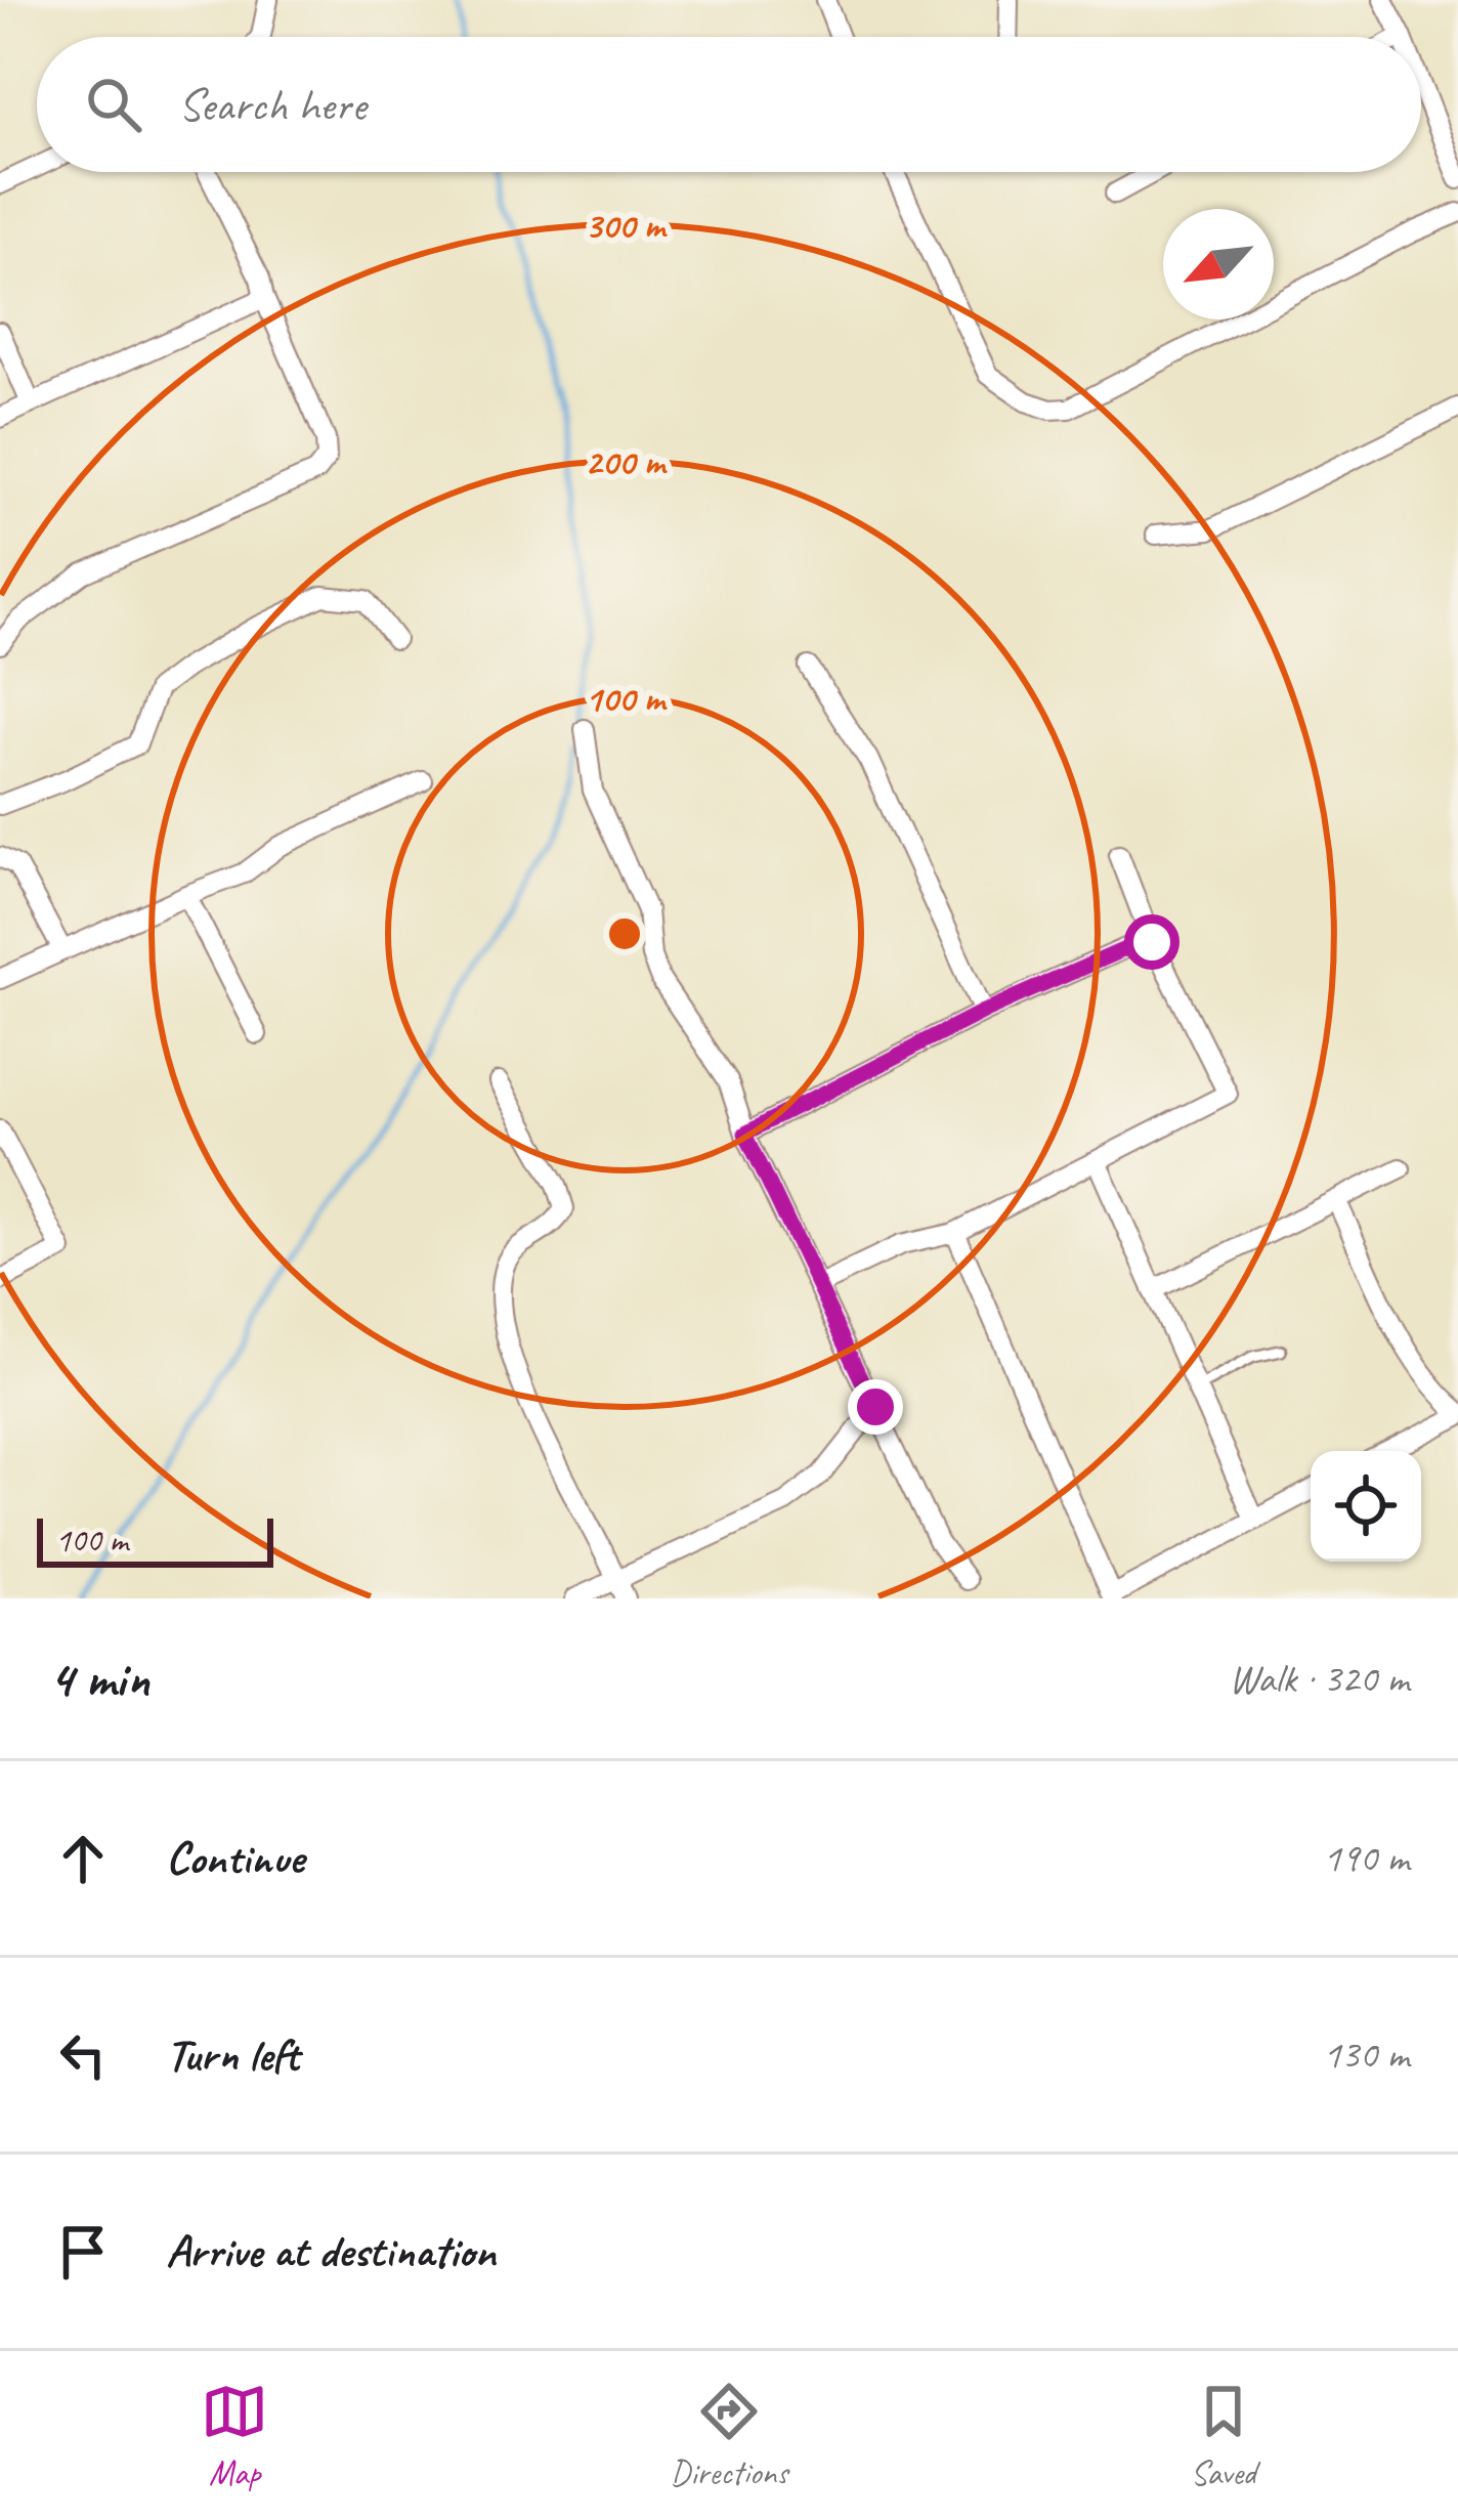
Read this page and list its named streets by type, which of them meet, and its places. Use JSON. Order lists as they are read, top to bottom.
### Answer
{
  "scale_bar": "100 m",
  "north": "bottom left",
  "page": {
    "search": "Search here",
    "scale": "100 m",
    "heading": ["4 min", "Walk · 320 m"],
    "list": [
      ["Continue", "190 m"],
      ["Turn left", "130 m"],
      "Arrive at destination"
    ],
    "nav": ["Map", "Directions", "Saved"]
  },
  "rings": ["300 m", "200 m", "100 m"]
}
